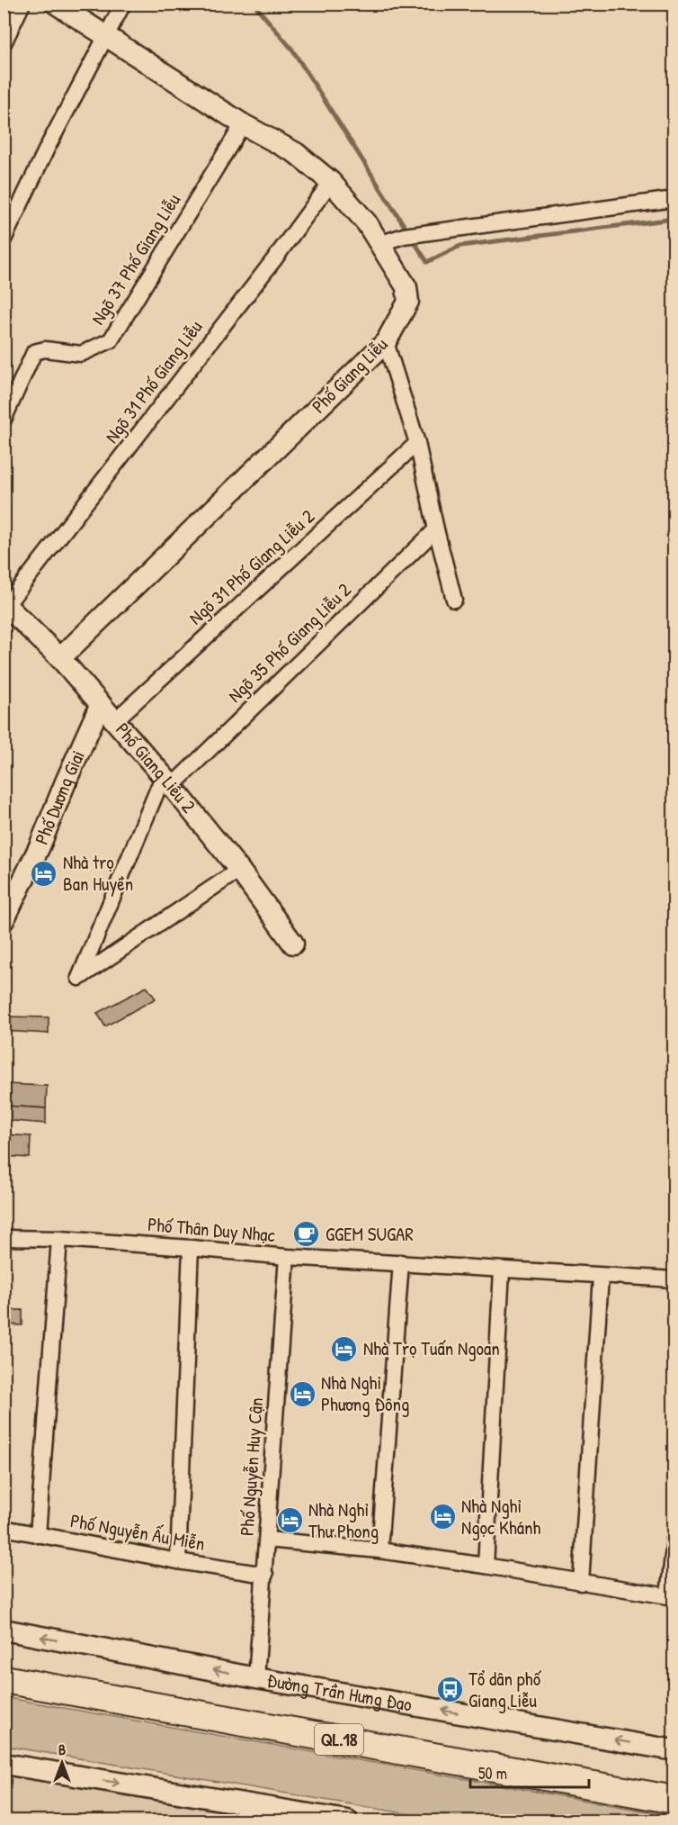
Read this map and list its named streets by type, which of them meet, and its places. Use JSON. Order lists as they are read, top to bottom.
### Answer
{
  "streets": {
    "highway": ["QL.18"],
    "main road": [
      "Phố Giang Liễu",
      "Phố Giang Liễu 2",
      "Phố Dương Giai",
      "Đường Trần Hưng Đạo"
    ],
    "street": [
      "Ngõ 37 Phố Giang Liễu",
      "Ngõ 31 Phố Giang Liễu",
      "Ngõ 31 Phố Giang Liễu 2",
      "Ngõ 35 Phố Giang Liễu 2",
      "Phố Thân Duy Nhạc",
      "Phố Nguyễn Huy Cận",
      "Phố Nguyễn Ấu Miễn"
    ]
  },
  "crossings": [
    ["Ngõ 37 Phố Giang Liễu", "Phố Giang Liễu"],
    ["Phố Giang Liễu", "Ngõ 31 Phố Giang Liễu"],
    ["Phố Giang Liễu", "Phố Giang Liễu 2"],
    ["Ngõ 31 Phố Giang Liễu", "Phố Giang Liễu 2"],
    ["Ngõ 31 Phố Giang Liễu 2", "Phố Giang Liễu 2"],
    ["Ngõ 35 Phố Giang Liễu 2", "Phố Giang Liễu 2"],
    ["Phố Giang Liễu 2", "Phố Dương Giai"],
    ["Phố Thân Duy Nhạc", "Phố Nguyễn Huy Cận"],
    ["Phố Nguyễn Huy Cận", "Phố Nguyễn Ấu Miễn"],
    ["Phố Nguyễn Huy Cận", "Đường Trần Hưng Đạo"]
  ],
  "places": {
    "hotel": [
      "Nhà trọ Ban Huyền",
      "Nhà Trọ Tuấn Ngoan",
      "Nhà Nghỉ Phương Đông",
      "Nhà Nghỉ Ngọc Khánh",
      "Nhà Nghỉ Thư Phong"
    ],
    "cafe": ["GGEM SUGAR"],
    "bus stop": ["Tổ dân phố Giang Liễu"]
  },
  "scale_bar": "50 m",
  "north": "top"
}
